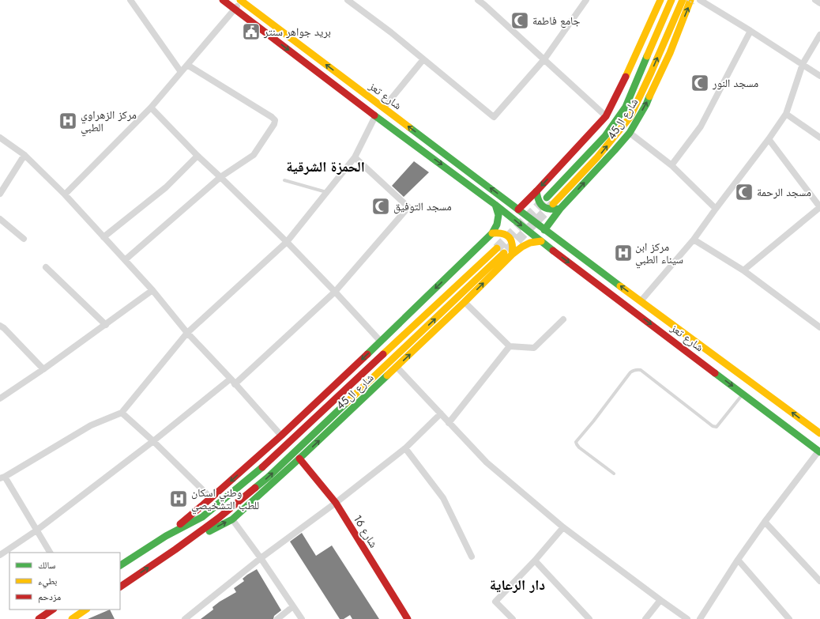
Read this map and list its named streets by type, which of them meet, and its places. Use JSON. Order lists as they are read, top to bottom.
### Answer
{
  "streets": {
    "main road": ["شارع تعز", "شارع ال45", "شارع 16"]
  },
  "crossings": [
    ["شارع تعز", "شارع ال45"],
    ["شارع ال45", "شارع 16"]
  ],
  "districts": ["الحمزة الشرقية", "دار الرعاية"],
  "places": {
    "mosque": [
      "جامع فاطمة",
      "مسجد النور",
      "مسجد الرحمة",
      "مسجد التوفيق"
    ],
    "public building": ["بريد جواهر سنتر"],
    "hospital": ["مركز الزهراوي الطبي", "مركز ابن سيناء الطبي", "وطني اسكان للطب التشخيصي"]
  },
  "legend": ["سالك", "بطيء", "مزدحم"]
}
